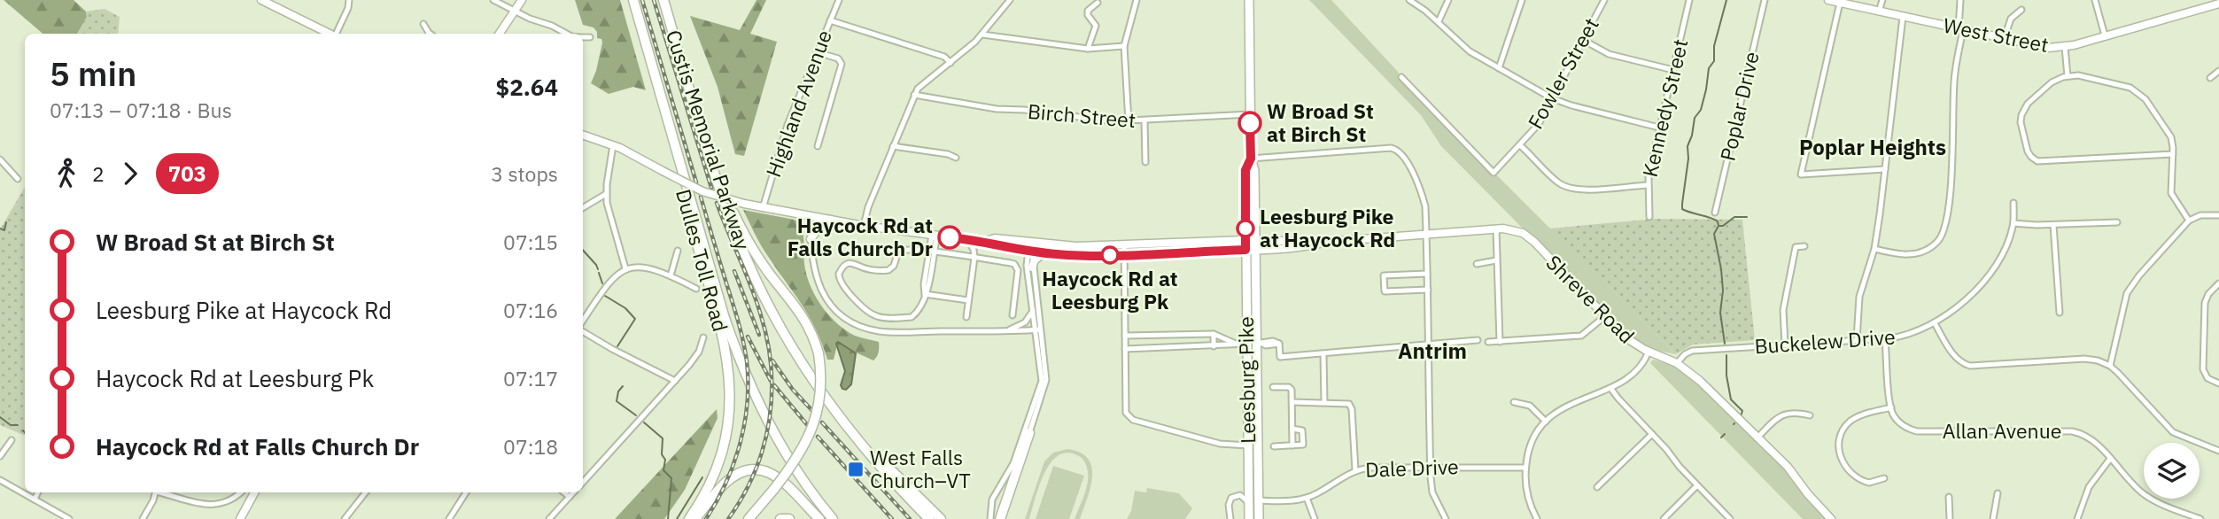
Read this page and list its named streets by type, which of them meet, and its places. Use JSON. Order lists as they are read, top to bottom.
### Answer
{
  "streets": {
    "highway": ["Custis Memorial Parkway", "Dulles Toll Road"],
    "main road": ["West Street", "Shreve Road", "Leesburg Pike"],
    "street": [
      "Fowler Street",
      "Highland Avenue",
      "Poplar Drive",
      "Kennedy Street",
      "Birch Street",
      "Buckelew Drive",
      "Allan Avenue",
      "Dale Drive"
    ]
  },
  "crossings": [
    ["Custis Memorial Parkway", "Dulles Toll Road"],
    ["Shreve Road", "Buckelew Drive"],
    ["Shreve Road", "Leesburg Pike"],
    ["Leesburg Pike", "Dale Drive"]
  ],
  "districts": ["Poplar Heights", "Antrim"],
  "places": {
    "other": [
      "W Broad St at Birch St",
      "Leesburg Pike at Haycock Rd",
      "Haycock Rd at Falls Church Dr",
      "Haycock Rd at Leesburg Pk"
    ],
    "transit": ["West Falls Church–VT"]
  },
  "lines": ["bus line 703"],
  "page": {
    "heading": ["5 min", "07:13 – 07:18 · Bus", "$2.64"],
    "legs": ["2", "703", "3 stops"],
    "list": [
      {
        "name": "W Broad St at Birch St",
        "value": "07:15"
      },
      {
        "name": "Leesburg Pike at Haycock Rd",
        "value": "07:16"
      },
      {
        "name": "Haycock Rd at Leesburg Pk",
        "value": "07:17"
      },
      {
        "name": "Haycock Rd at Falls Church Dr",
        "value": "07:18"
      }
    ]
  }
}
